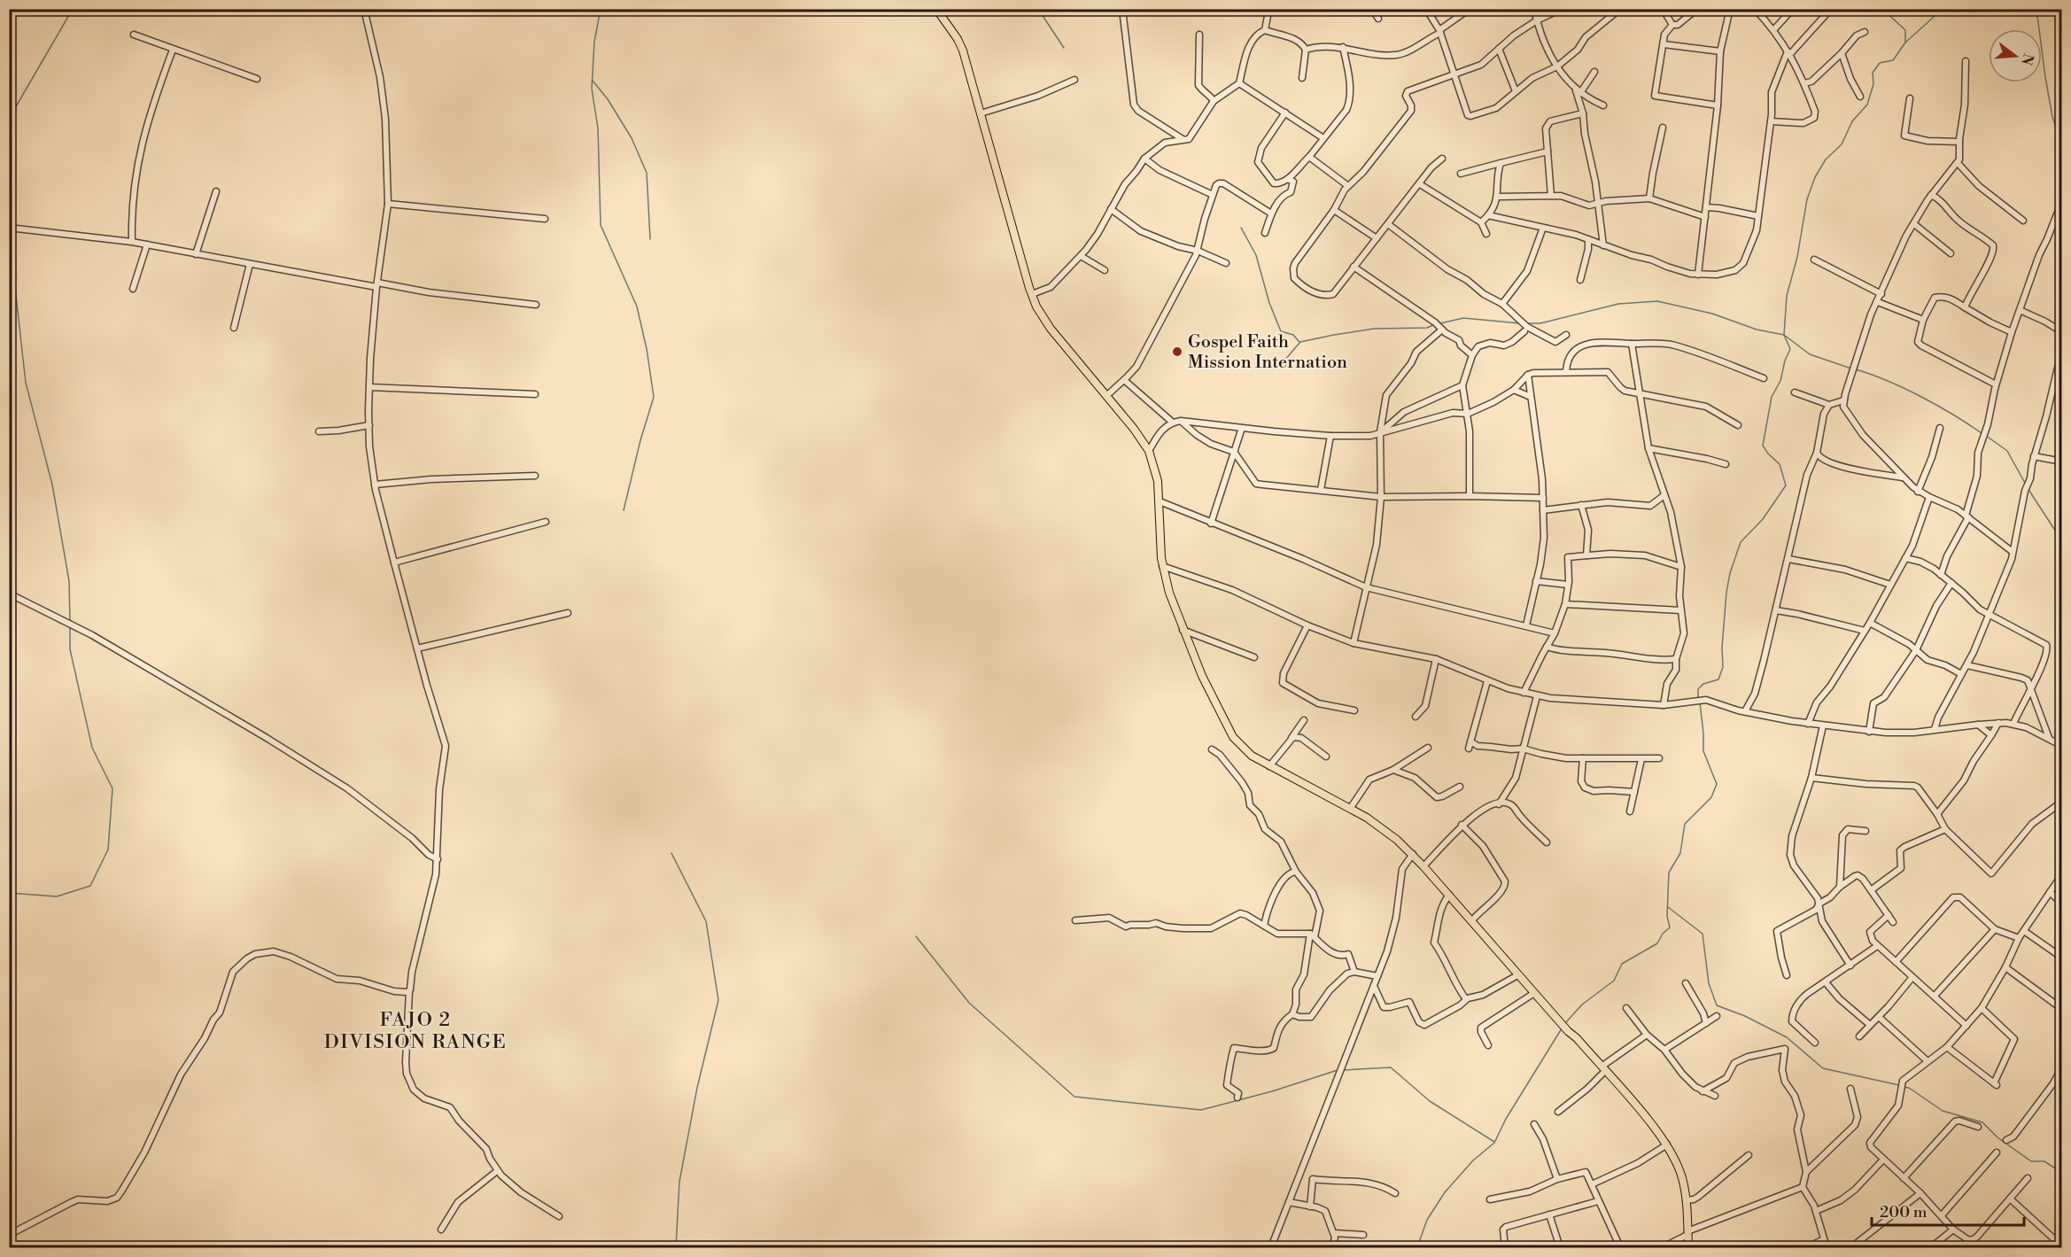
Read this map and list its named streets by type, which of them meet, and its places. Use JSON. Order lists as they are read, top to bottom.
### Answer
{
  "districts": ["FAJO 2 DIVISION RANGE"],
  "places": ["Gospel Faith Mission Internation"],
  "scale_bar": "200 m",
  "north": "right"
}
